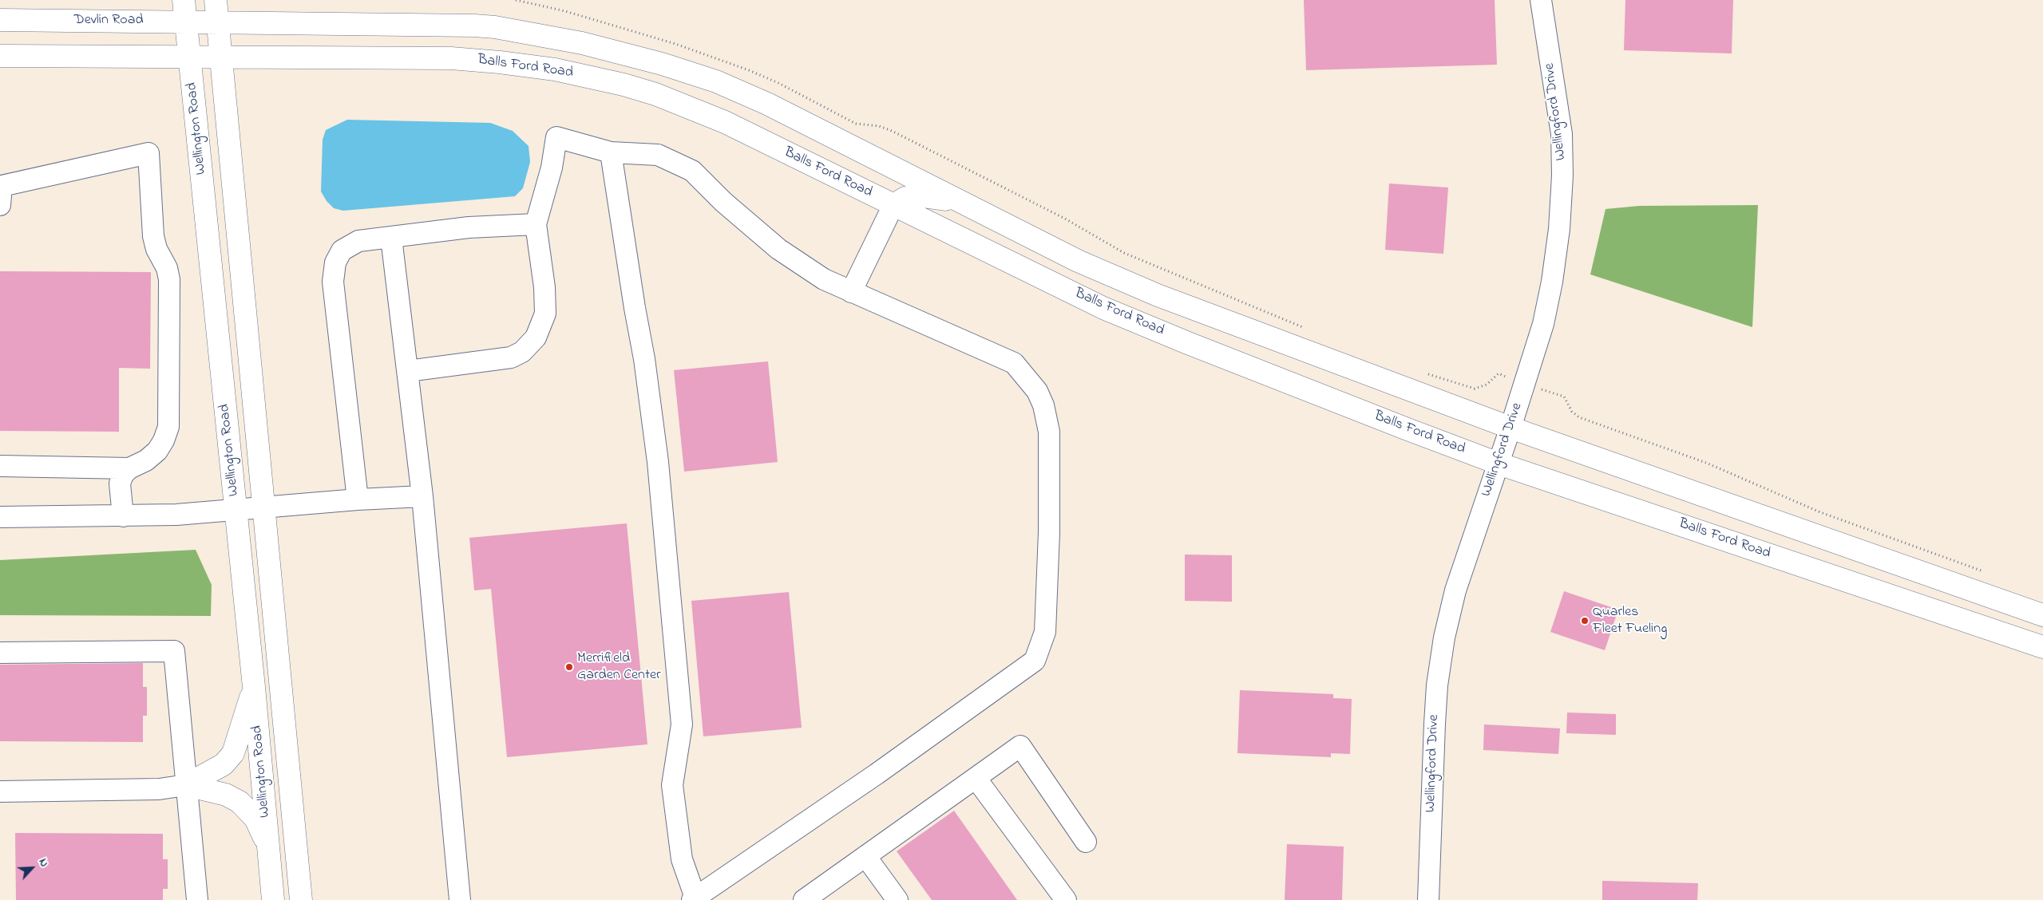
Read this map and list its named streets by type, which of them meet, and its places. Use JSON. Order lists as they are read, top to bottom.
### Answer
{
  "streets": {
    "main road": ["Devlin Road", "Balls Ford Road", "Wellington Road"],
    "street": ["Wellingford Drive"]
  },
  "crossings": [
    ["Devlin Road", "Wellington Road"],
    ["Balls Ford Road", "Wellingford Drive"],
    ["Balls Ford Road", "Wellington Road"]
  ],
  "places": ["Quarles Fleet Fueling", "Merrifield Garden Center"],
  "north": "top right"
}
